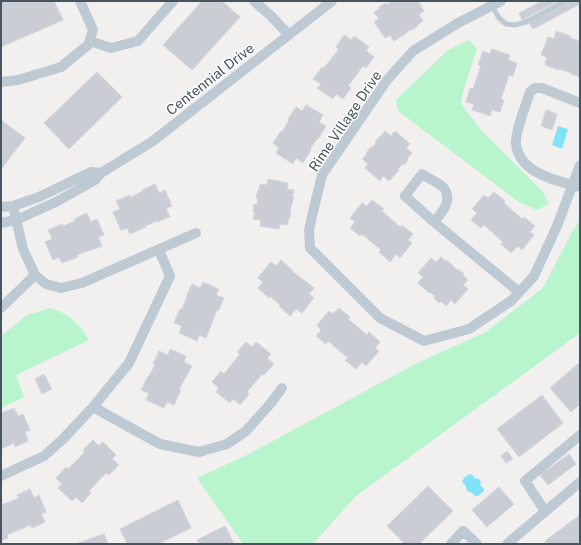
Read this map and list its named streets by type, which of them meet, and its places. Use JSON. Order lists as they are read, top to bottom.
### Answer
{
  "streets": {
    "street": ["Centennial Drive", "Rime Village Drive"]
  }
}
